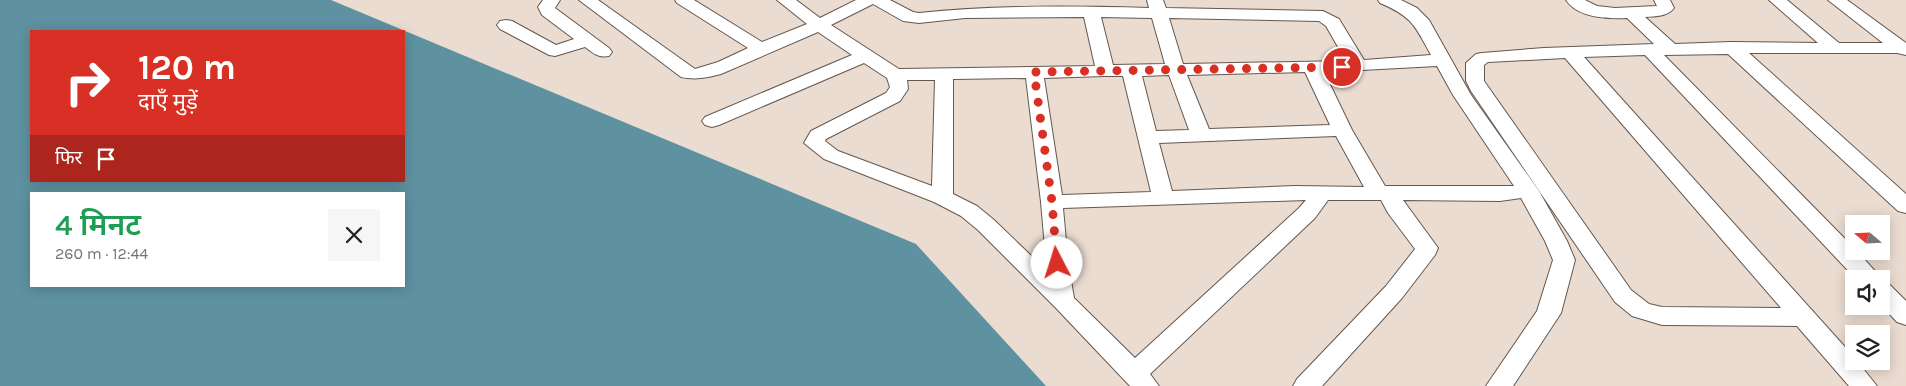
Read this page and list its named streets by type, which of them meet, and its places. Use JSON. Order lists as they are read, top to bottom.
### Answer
{
  "north": "left",
  "page": {
    "turn": ["120 m", "दाएँ मुड़ें"],
    "then": "फिर",
    "heading": ["4 मिनट", "260 m · 12:44"]
  }
}
